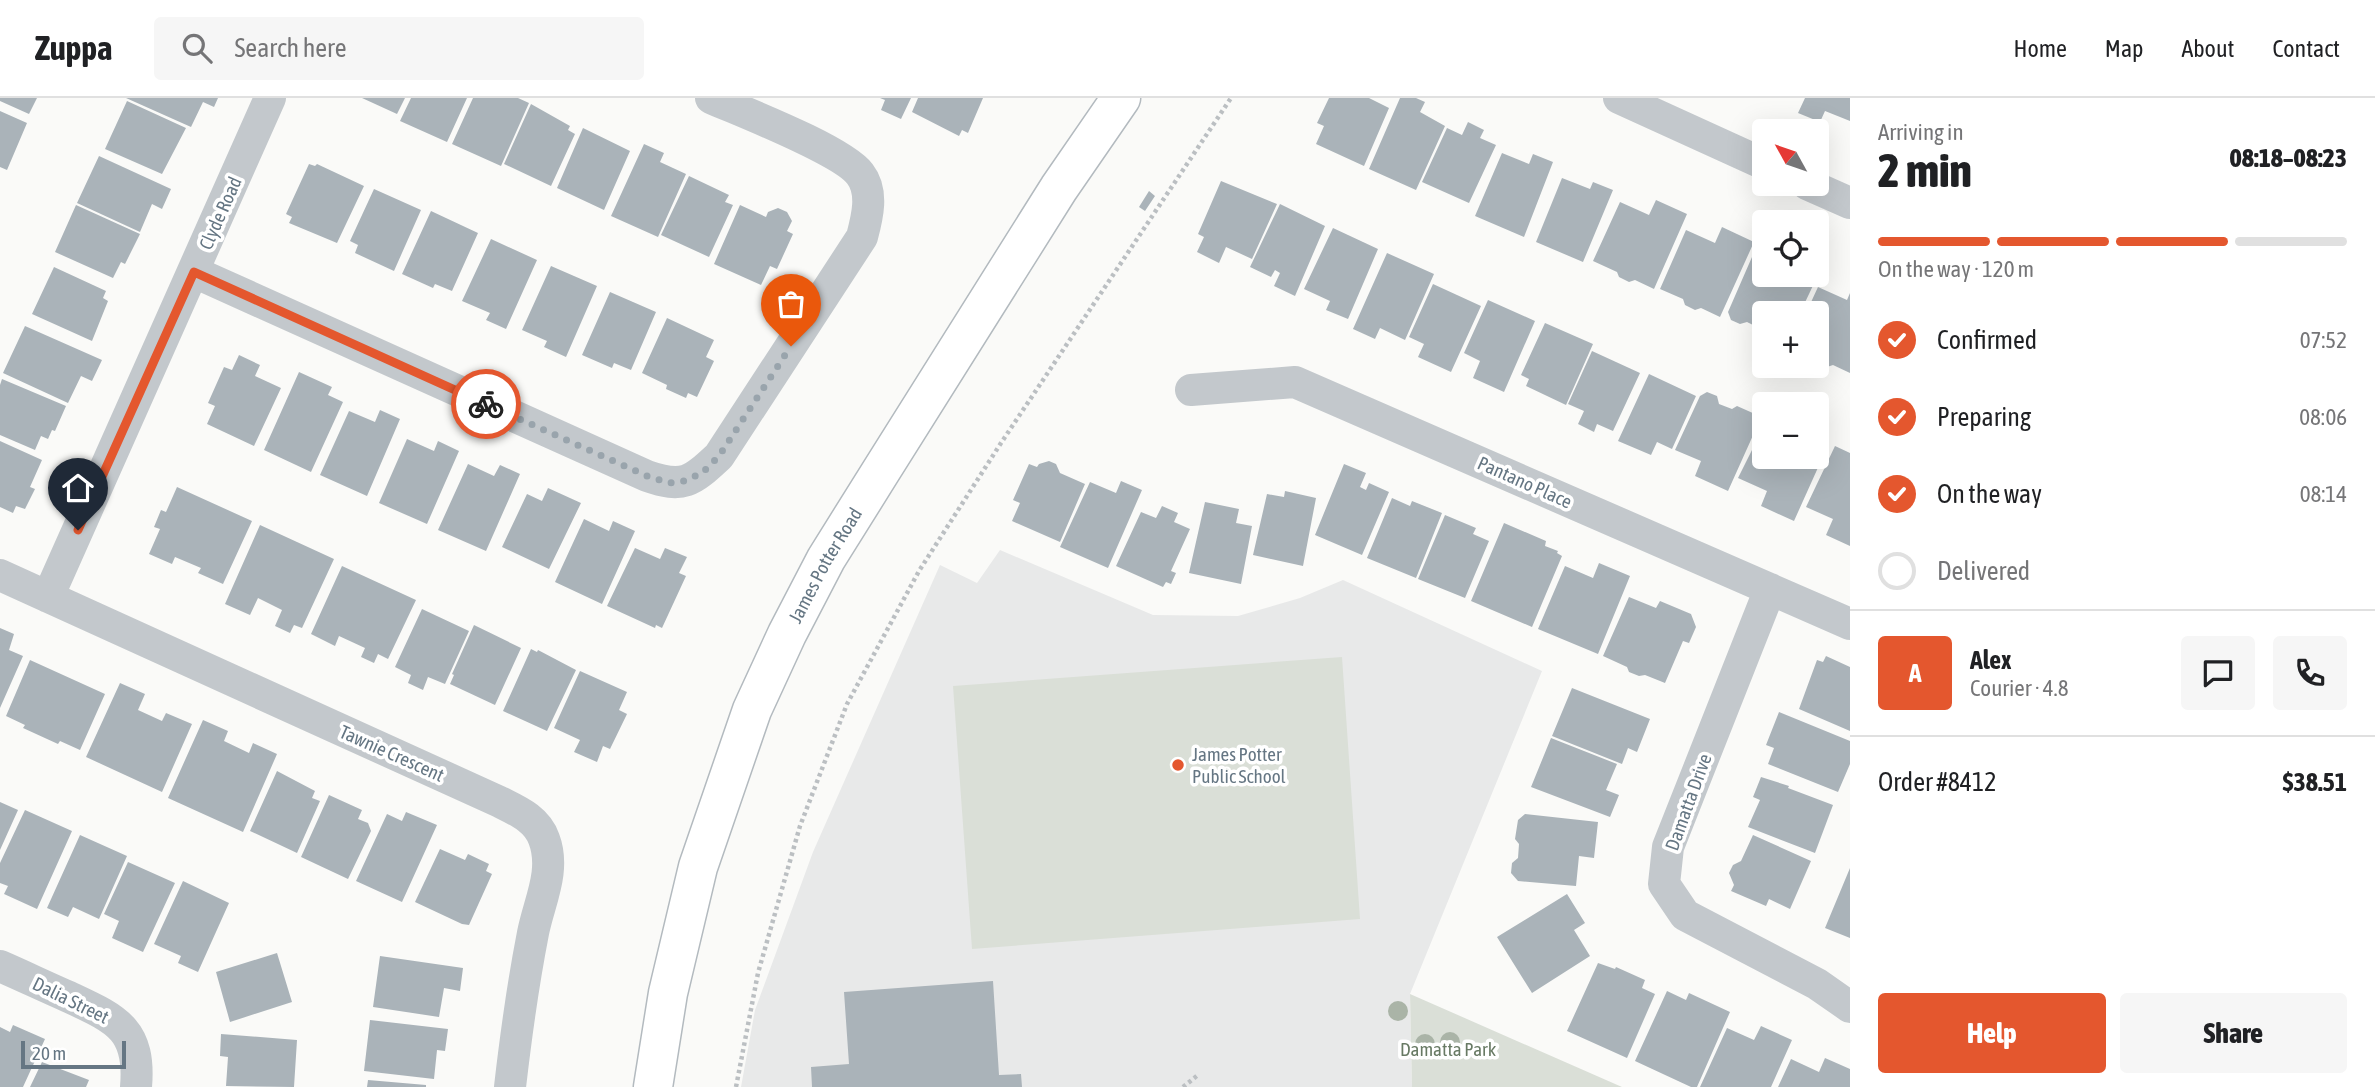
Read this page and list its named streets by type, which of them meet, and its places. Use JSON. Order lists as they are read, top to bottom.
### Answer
{
  "streets": {
    "main road": ["James Potter Road"],
    "street": [
      "Clyde Road",
      "Pantano Place",
      "Tawnie Crescent",
      "Damatta Drive",
      "Dalia Street"
    ]
  },
  "crossings": [
    ["Clyde Road", "Tawnie Crescent"],
    ["Pantano Place", "Damatta Drive"]
  ],
  "parks": ["Damatta Park"],
  "places": ["James Potter Public School"],
  "scale_bar": "20 m",
  "north": "top left",
  "page": {
    "header": "Zuppa",
    "search": "Search here",
    "nav": [
      "Home",
      "Map",
      "About",
      "Contact"
    ],
    "heading": ["2 min", "Arriving in", "08:18–08:23"],
    "panel": [
      "Alex",
      "Courier · 4.8",
      "Order #8412",
      "$38.51"
    ],
    "map_buttons": ["+", "−"],
    "bar": "On the way · 120 m",
    "list": [
      ["Confirmed", "07:52"],
      ["Preparing", "08:06"],
      ["On the way", "08:14"],
      "Delivered"
    ],
    "round": "A",
    "buttons": ["Help", "Share"],
    "scale": "20 m"
  }
}
